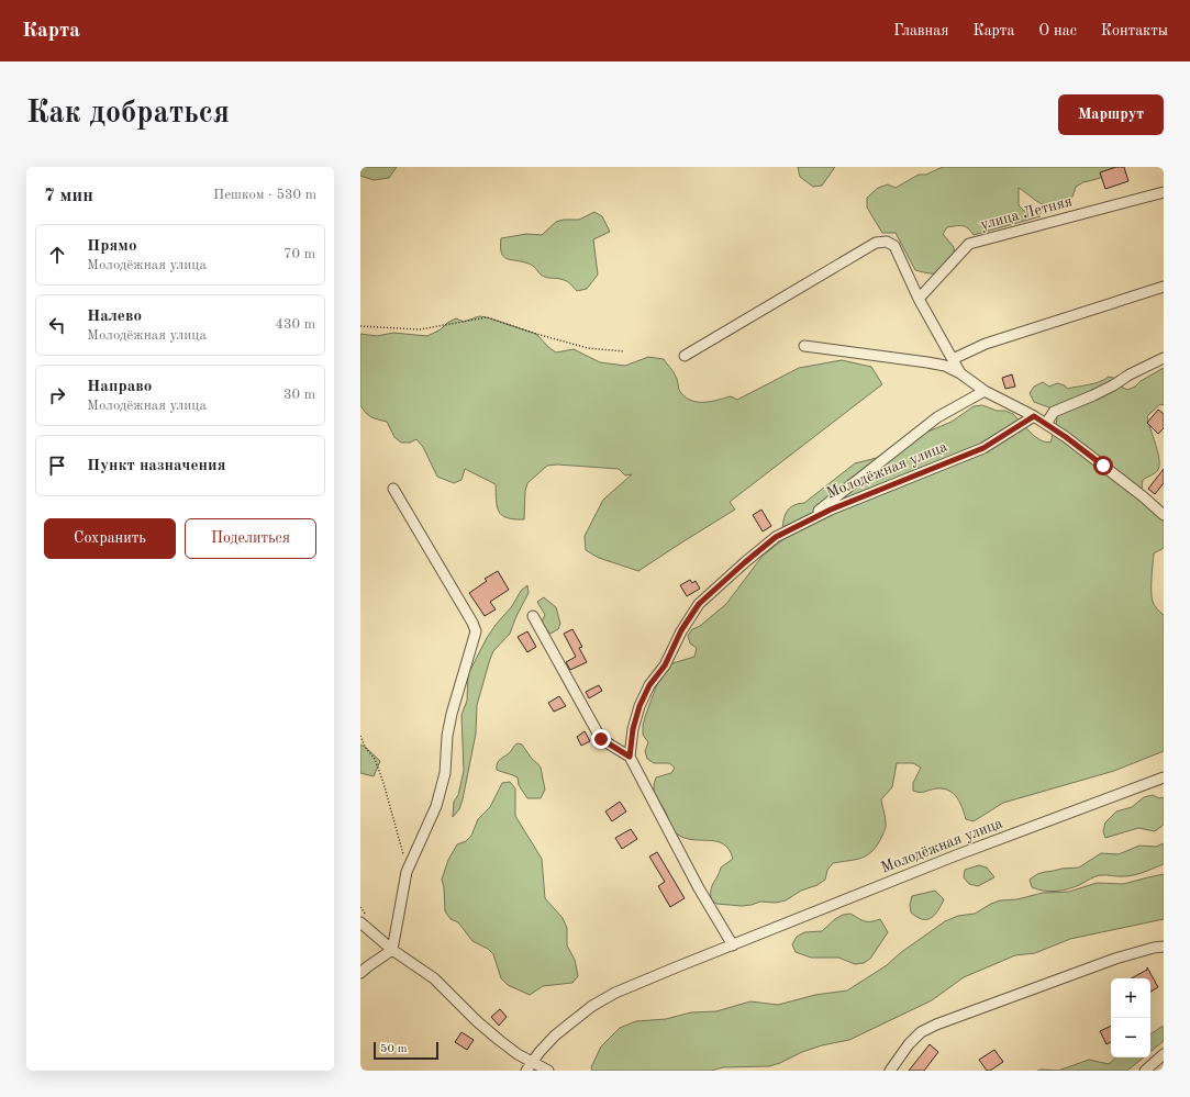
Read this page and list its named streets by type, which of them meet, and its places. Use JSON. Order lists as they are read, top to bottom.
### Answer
{
  "streets": {
    "street": ["улица Летняя", "Молодёжная улица"]
  },
  "scale_bar": "50 m",
  "page": {
    "header": "Карта",
    "nav": [
      "Главная",
      "Карта",
      "О нас",
      "Контакты"
    ],
    "buttons": [
      "Маршрут",
      ["Сохранить", "Поделиться"]
    ],
    "title": "Как добраться",
    "heading": ["7 мин", "Пешком · 530 m"],
    "list": [
      ["Прямо", "Молодёжная улица", "70 m"],
      ["Налево", "Молодёжная улица", "430 m"],
      ["Направо", "Молодёжная улица", "30 m"],
      "Пункт назначения"
    ],
    "map_buttons": ["+", "−"],
    "scale": "50 m"
  }
}
